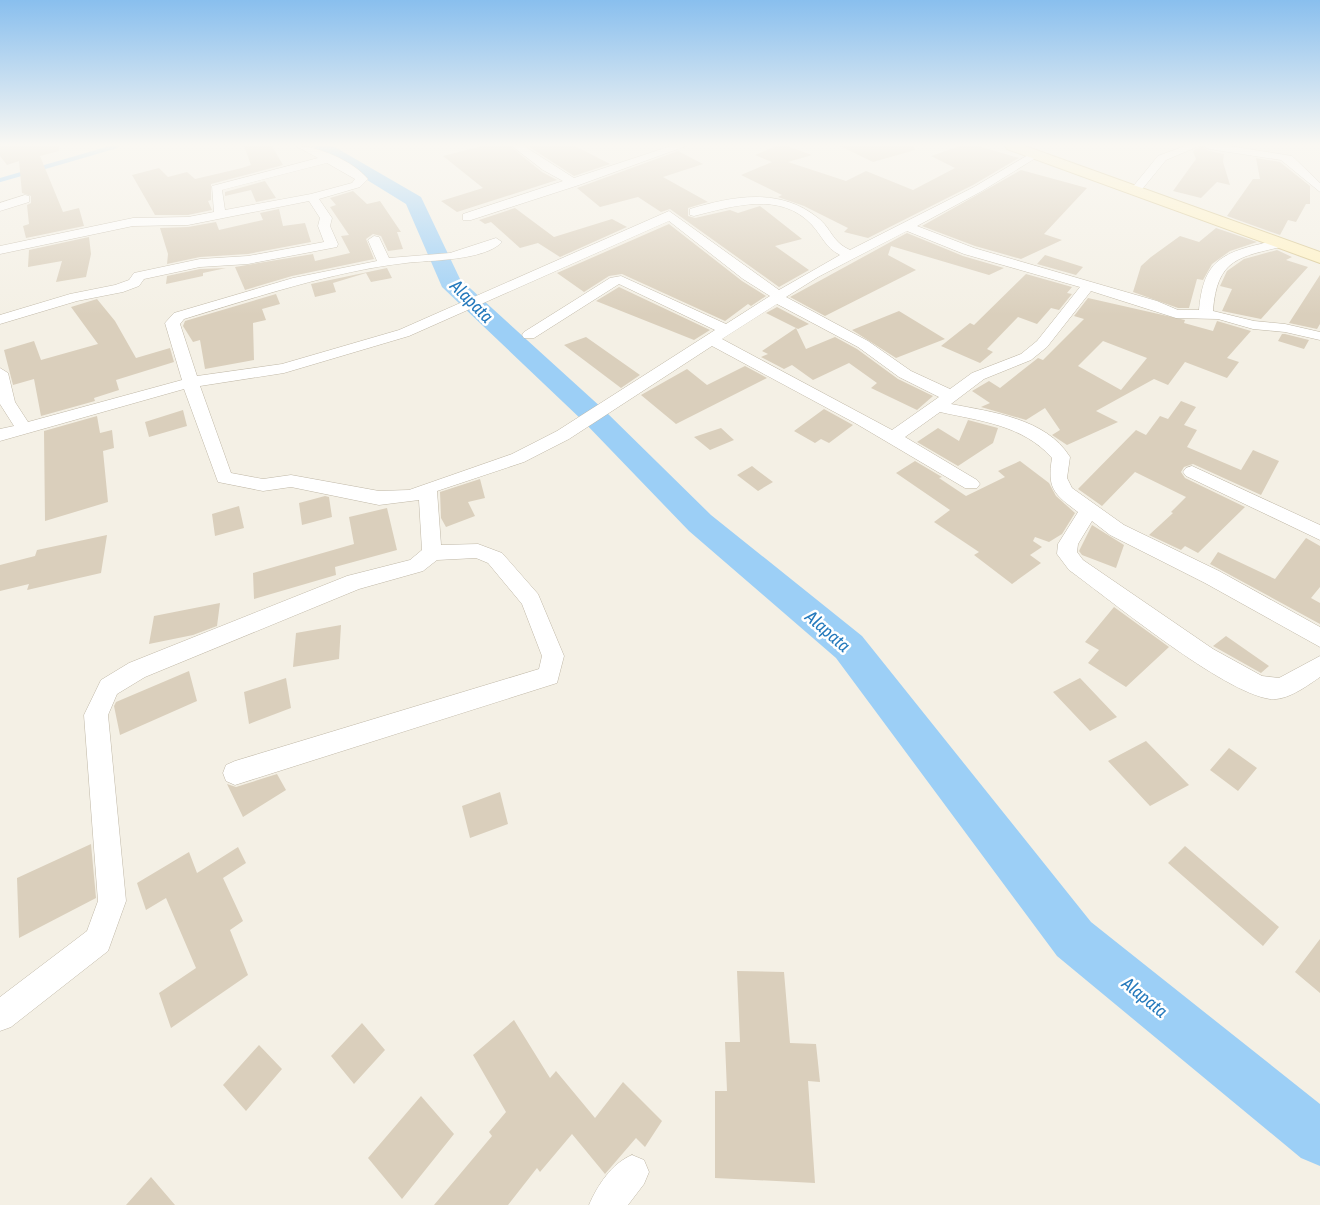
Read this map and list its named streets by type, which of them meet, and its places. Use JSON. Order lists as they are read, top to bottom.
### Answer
{
  "water": ["Alapata"]
}
